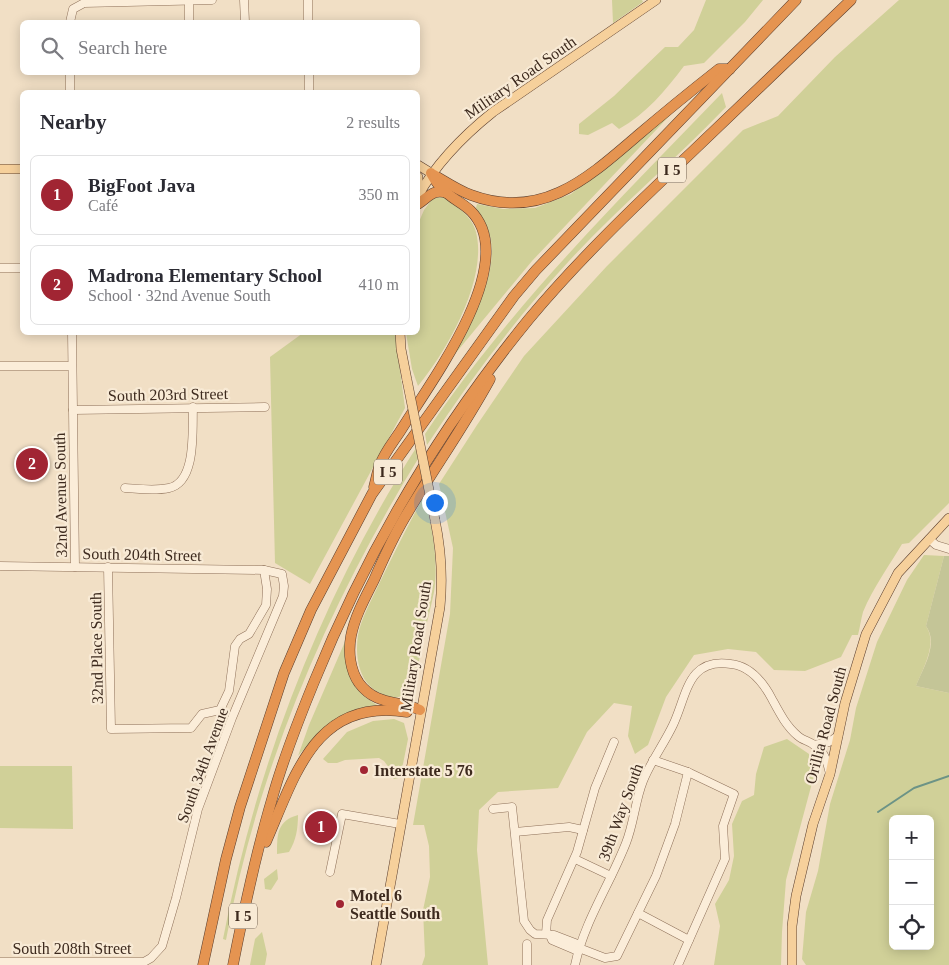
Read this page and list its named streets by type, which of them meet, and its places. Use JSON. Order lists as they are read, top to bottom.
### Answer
{
  "streets": {
    "highway": ["I 5"],
    "main road": ["Military Road South", "Orillia Road South"],
    "street": [
      "South 203rd Street",
      "32nd Avenue South",
      "South 204th Street",
      "32nd Place South",
      "South 34th Avenue",
      "39th Way South",
      "South 208th Street"
    ]
  },
  "crossings": [
    ["South 203rd Street", "32nd Avenue South"],
    ["32nd Avenue South", "South 204th Street"],
    ["South 204th Street", "32nd Place South"],
    ["South 204th Street", "South 34th Avenue"],
    ["South 34th Avenue", "South 208th Street"]
  ],
  "places": ["Interstate 5 76", "Motel 6 Seattle South"],
  "page": {
    "search": "Search here",
    "heading": ["Nearby", "2 results"],
    "list": [
      {
        "mark": "1",
        "name": "BigFoot Java",
        "note": "Café",
        "value": "350 m"
      },
      {
        "mark": "2",
        "name": "Madrona Elementary School",
        "note": "School · 32nd Avenue South",
        "value": "410 m"
      }
    ],
    "pins": ["2", "1"],
    "map_buttons": ["+", "−"]
  }
}
